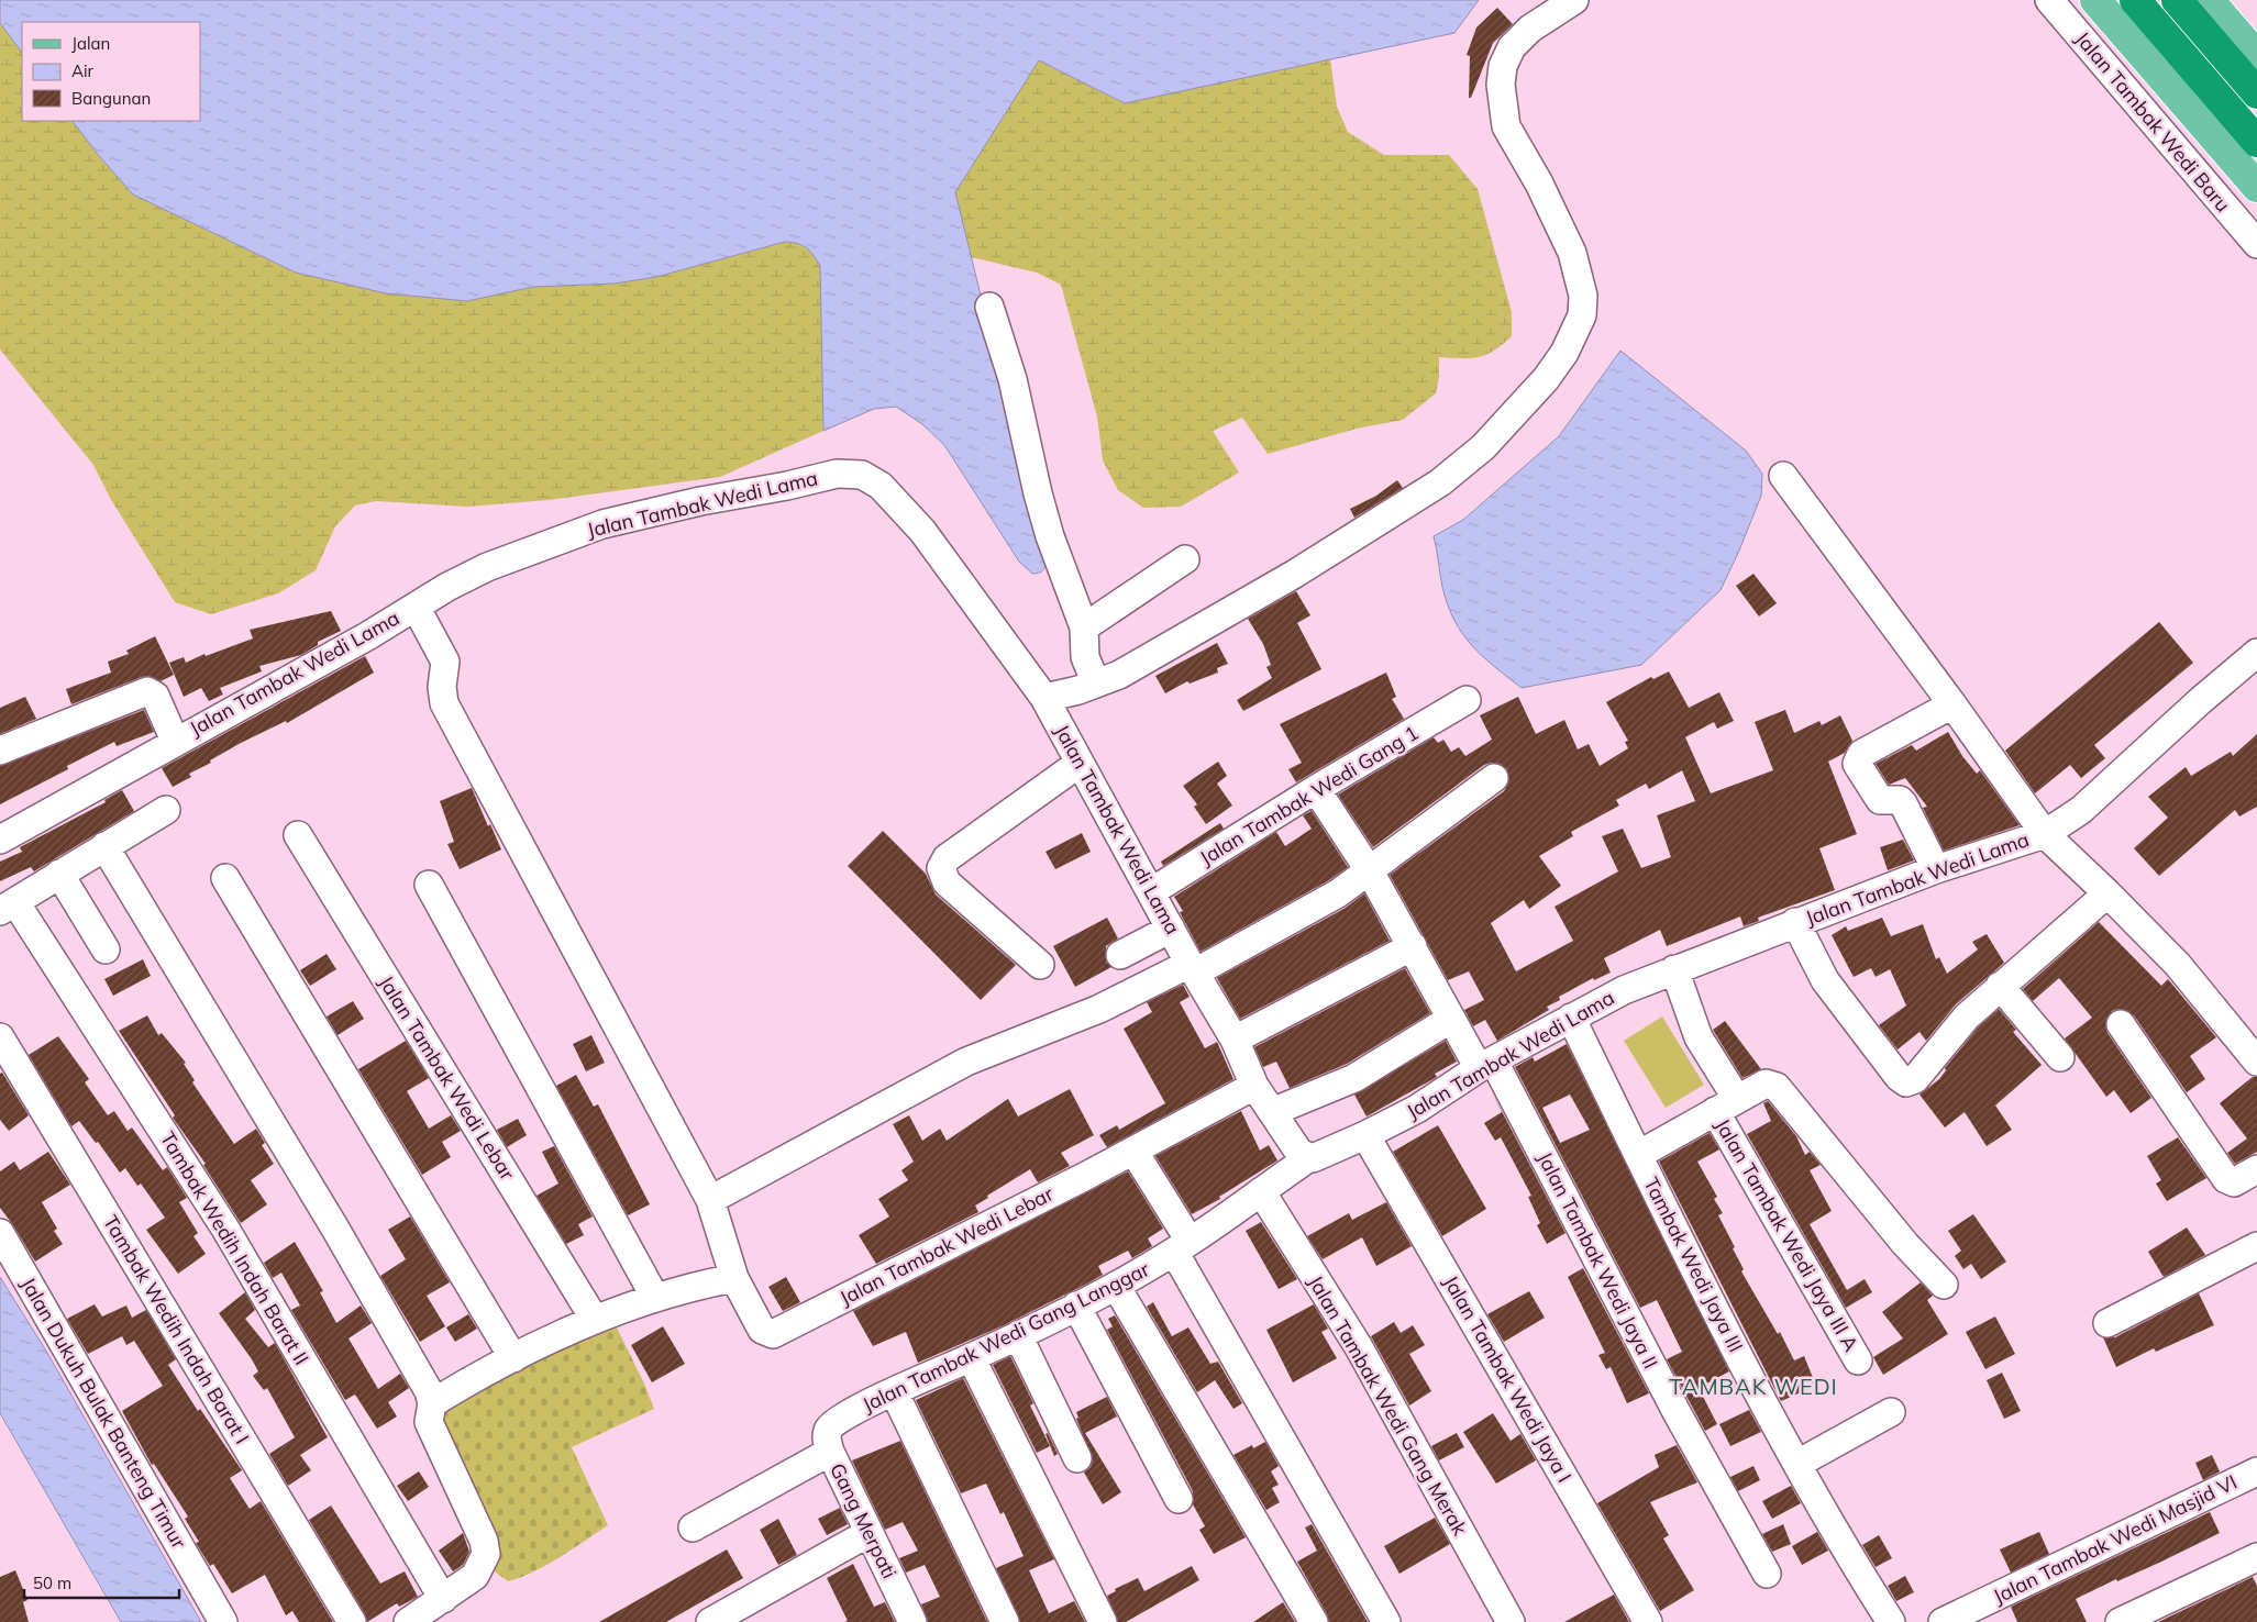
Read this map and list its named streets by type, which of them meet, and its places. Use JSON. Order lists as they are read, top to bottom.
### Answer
{
  "streets": {
    "street": [
      "Jalan Tambak Wedi Baru",
      "Jalan Tambak Wedi Lama",
      "Jalan Tambak Wedi Gang 1",
      "Jalan Tambak Wedi Lebar",
      "Jalan Tambak Wedi Jaya III A",
      "Tambak Wedih Indah Barat II",
      "Jalan Tambak Wedi Jaya II",
      "Tambak Wedi Jaya III",
      "Tambak Wedih Indah Barat I",
      "Jalan Tambak Wedi Gang Langgar",
      "Jalan Tambak Wedi Jaya I",
      "Jalan Tambak Wedi Gang Merak",
      "Jalan Dukuh Bulak Banteng Timur",
      "Gang Merpati",
      "Jalan Tambak Wedi Masjid VI"
    ]
  },
  "crossings": [
    ["Jalan Tambak Wedi Lama", "Jalan Tambak Wedi Gang 1"],
    ["Jalan Tambak Wedi Lama", "Jalan Tambak Wedi Lebar"],
    ["Jalan Tambak Wedi Lama", "Jalan Tambak Wedi Jaya III A"],
    ["Jalan Tambak Wedi Lama", "Jalan Tambak Wedi Jaya II"],
    ["Jalan Tambak Wedi Lama", "Tambak Wedi Jaya III"],
    ["Jalan Tambak Wedi Lama", "Jalan Tambak Wedi Gang Langgar"],
    ["Jalan Tambak Wedi Lama", "Jalan Tambak Wedi Jaya I"],
    ["Jalan Tambak Wedi Gang 1", "Jalan Tambak Wedi Jaya II"],
    ["Jalan Tambak Wedi Gang Langgar", "Jalan Tambak Wedi Gang Merak"],
    ["Jalan Tambak Wedi Gang Langgar", "Gang Merpati"]
  ],
  "districts": ["TAMBAK WEDI"],
  "legend": ["Jalan", "Air", "Bangunan"],
  "scale_bar": "50 m"
}
